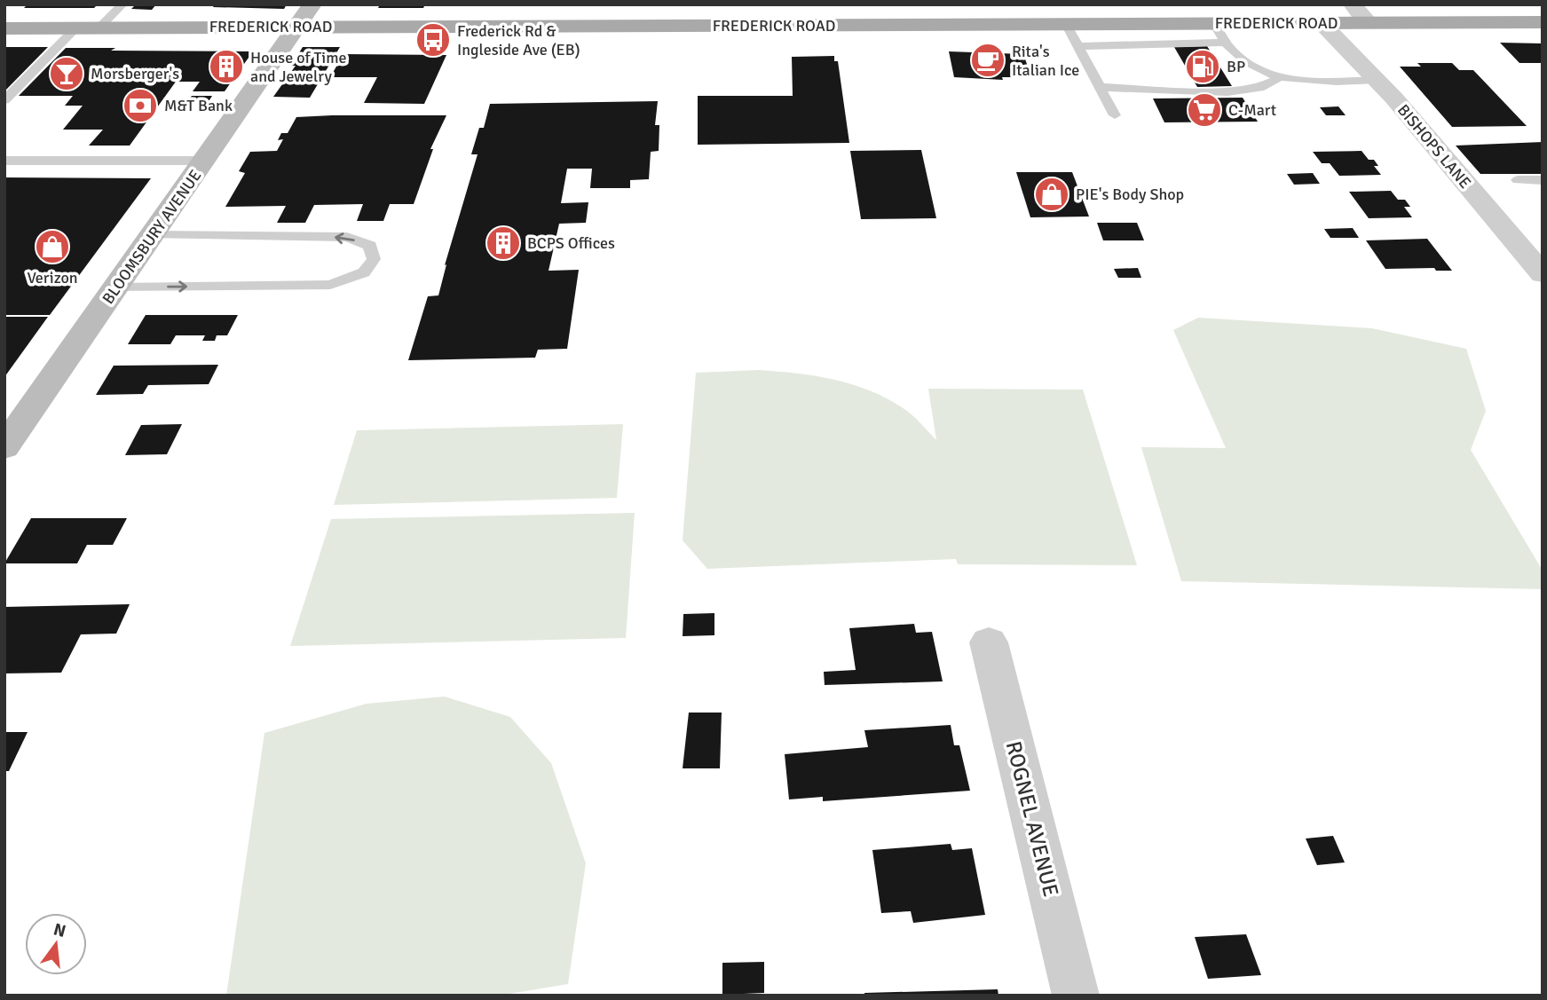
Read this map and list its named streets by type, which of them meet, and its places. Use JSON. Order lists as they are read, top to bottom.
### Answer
{
  "streets": {
    "main road": ["FREDERICK ROAD", "BLOOMSBURY AVENUE"],
    "street": ["BISHOPS LANE", "ROGNEL AVENUE"]
  },
  "crossings": [
    ["FREDERICK ROAD", "BISHOPS LANE"],
    ["FREDERICK ROAD", "BLOOMSBURY AVENUE"]
  ],
  "places": {
    "bus stop": ["Frederick Rd & Ingleside Ave (EB)"],
    "cafe": ["Rita's Italian Ice"],
    "building": ["House of Time and Jewelry", "BCPS Offices"],
    "fuel station": ["BP"],
    "bar": ["Morsberger's"],
    "bank": ["M&T Bank"],
    "supermarket": ["C-Mart"],
    "shop": ["PIE's Body Shop", "Verizon"]
  },
  "north": "top"
}
